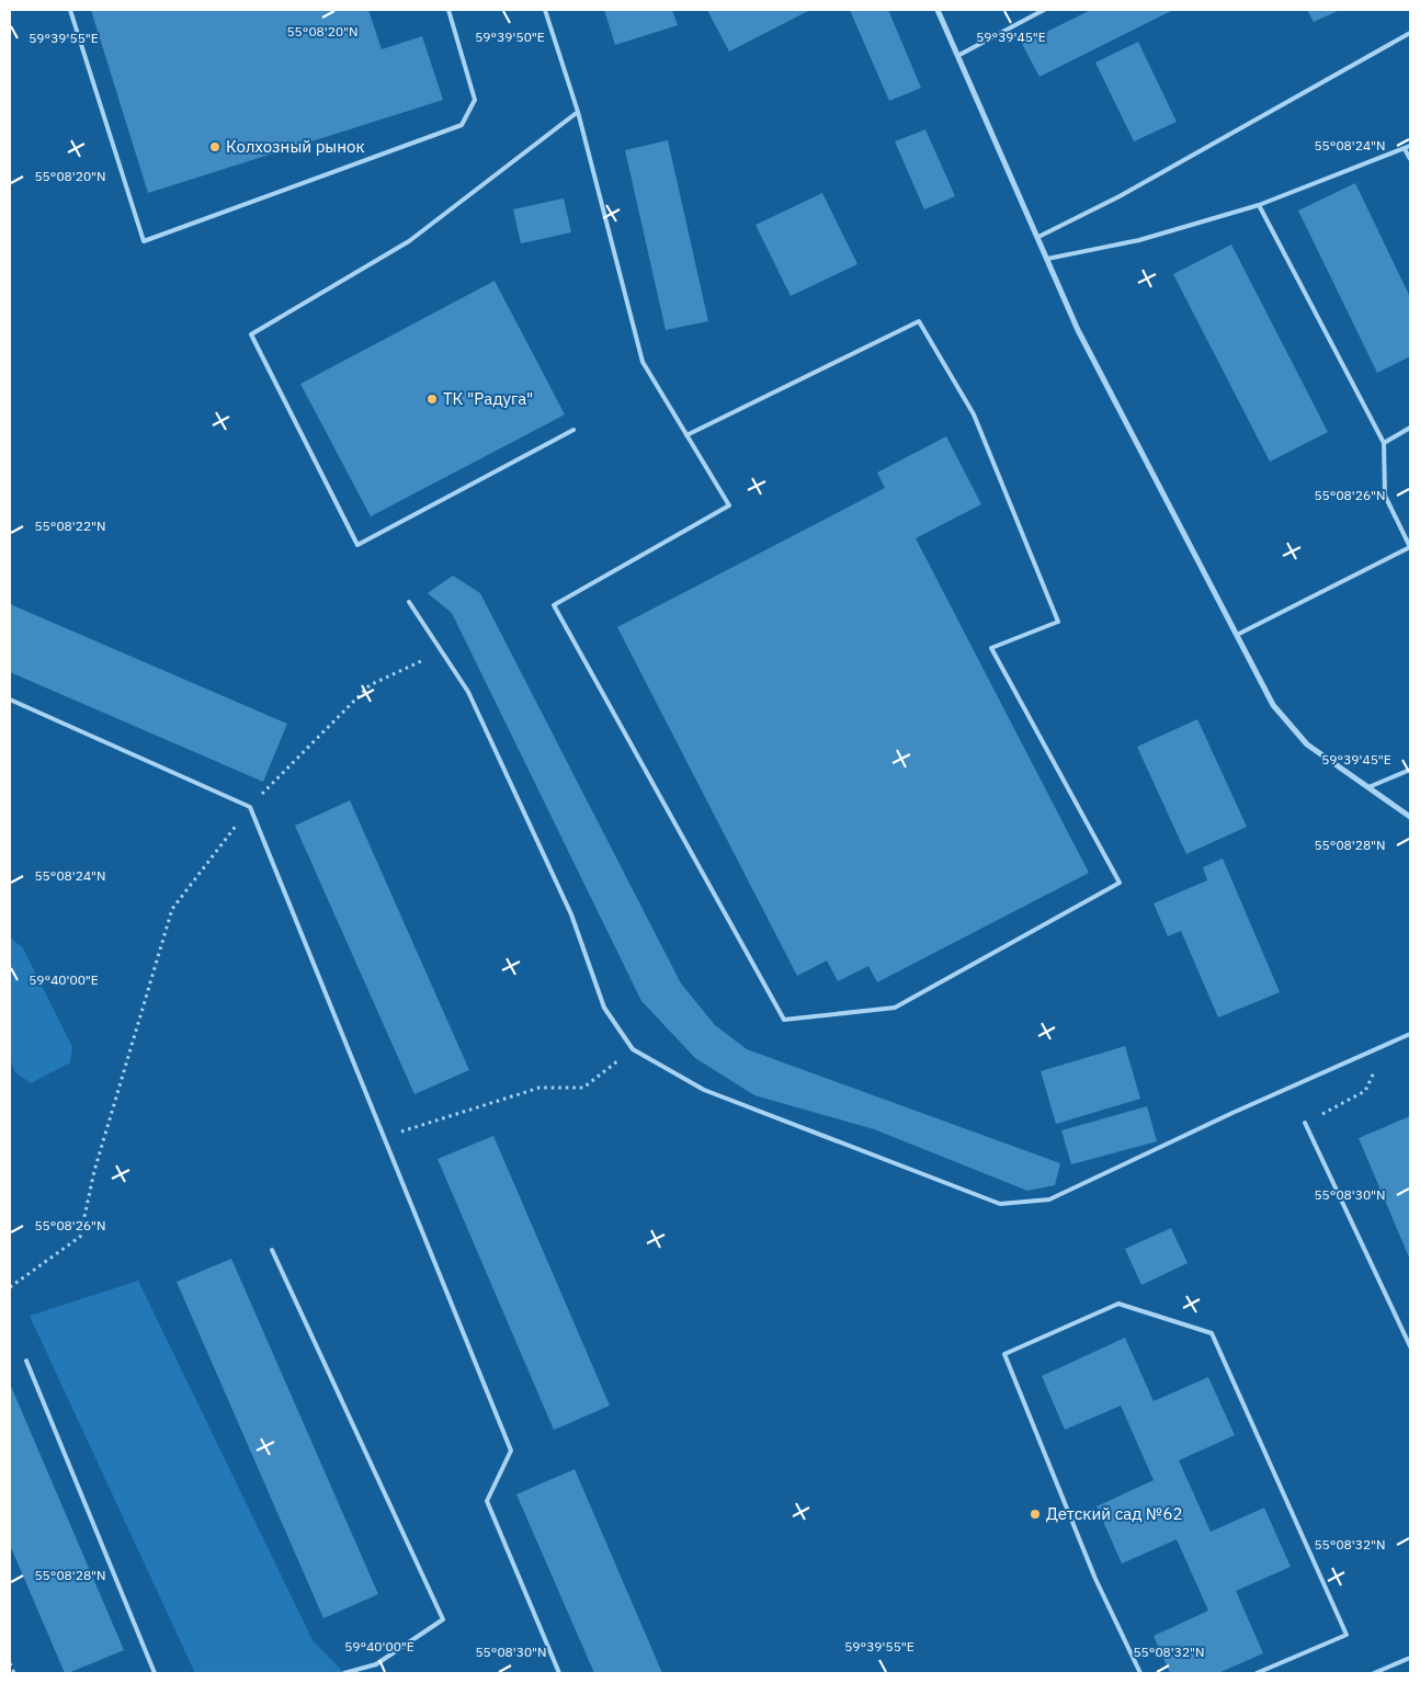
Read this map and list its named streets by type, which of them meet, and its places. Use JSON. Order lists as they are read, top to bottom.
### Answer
{
  "places": ["Колхозный рынок", "ТК \"Радуга\"", "Детский сад №62"],
  "coordinates": [
    "55°08'20\"N",
    "59°39'50\"E",
    "59°39'45\"E",
    "59°39'55\"E",
    "55°08'24\"N",
    "55°08'26\"N",
    "55°08'22\"N",
    "55°08'28\"N",
    "59°40'00\"E",
    "55°08'30\"N",
    "55°08'32\"N"
  ]
}
